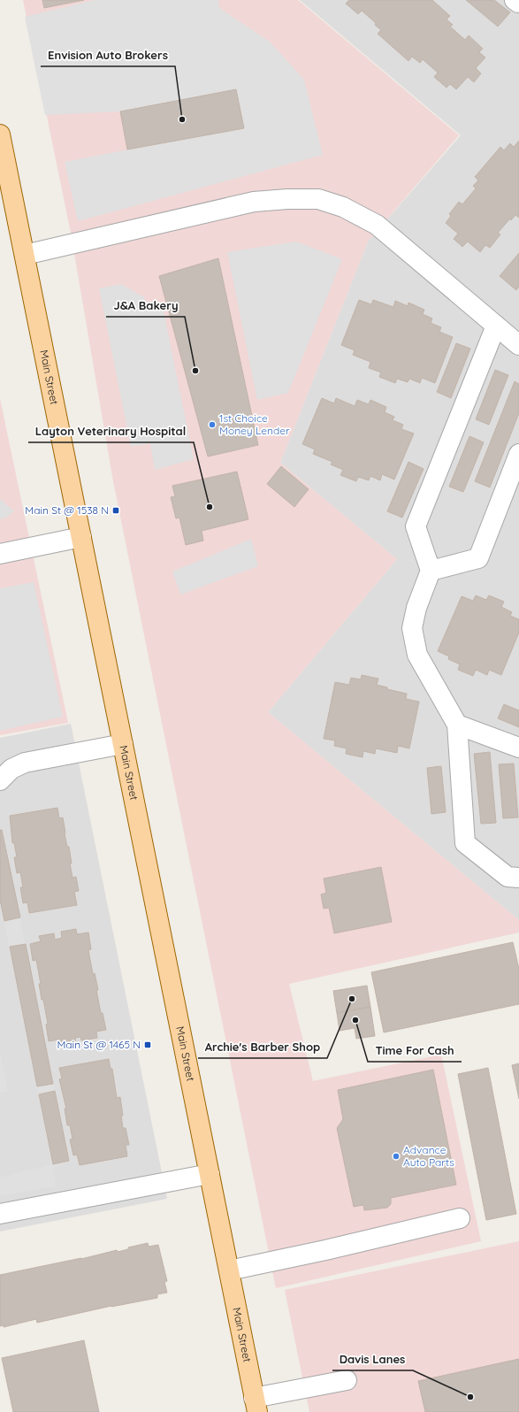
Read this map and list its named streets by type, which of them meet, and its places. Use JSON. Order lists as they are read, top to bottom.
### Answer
{
  "streets": {
    "main road": ["Main Street"]
  },
  "places": {
    "other": [
      "Envision Auto Brokers",
      "J&A Bakery",
      "1st Choice Money Lender",
      "Layton Veterinary Hospital",
      "Archie's Barber Shop",
      "Time For Cash",
      "Advance Auto Parts",
      "Davis Lanes"
    ],
    "transit": ["Main St @ 1538 N", "Main St @ 1465 N"]
  }
}
